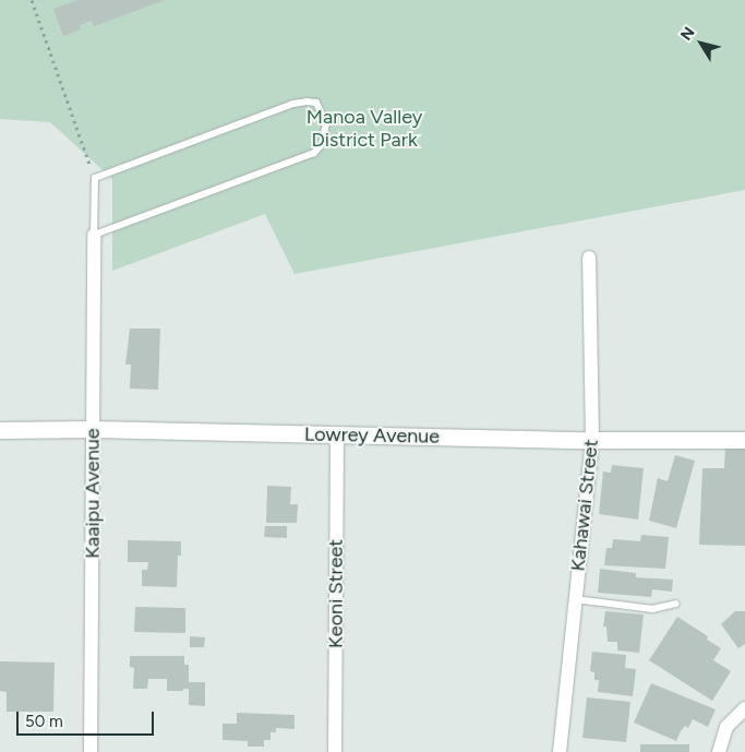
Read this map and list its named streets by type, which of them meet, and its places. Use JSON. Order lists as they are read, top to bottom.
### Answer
{
  "streets": {
    "street": [
      "Lowrey Avenue",
      "Kaaipu Avenue",
      "Kahawai Street",
      "Keoni Street"
    ]
  },
  "crossings": [
    ["Lowrey Avenue", "Kaaipu Avenue"],
    ["Lowrey Avenue", "Kahawai Street"],
    ["Lowrey Avenue", "Keoni Street"]
  ],
  "parks": ["Manoa Valley District Park"],
  "scale_bar": "50 m",
  "north": "top left"
}
